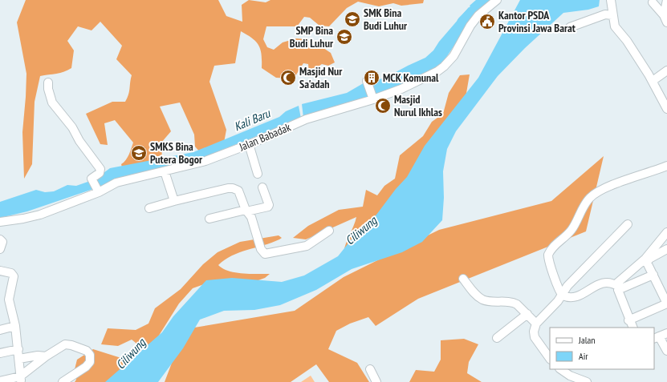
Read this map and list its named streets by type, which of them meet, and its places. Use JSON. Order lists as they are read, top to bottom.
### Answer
{
  "streets": {
    "street": ["Jalan Babadak"]
  },
  "water": ["Kali Baru", "Ciliwung"],
  "places": {
    "school or university": ["SMK Bina Budi Luhur", "SMP Bina Budi Luhur", "SMKS Bina Putera Bogor"],
    "public building": ["Kantor PSDA Provinsi Jawa Barat"],
    "mosque": ["Masjid Nur Sa'adah", "Masjid Nurul Ikhlas"],
    "building": ["MCK Komunal"]
  },
  "legend": ["Jalan", "Air"]
}
